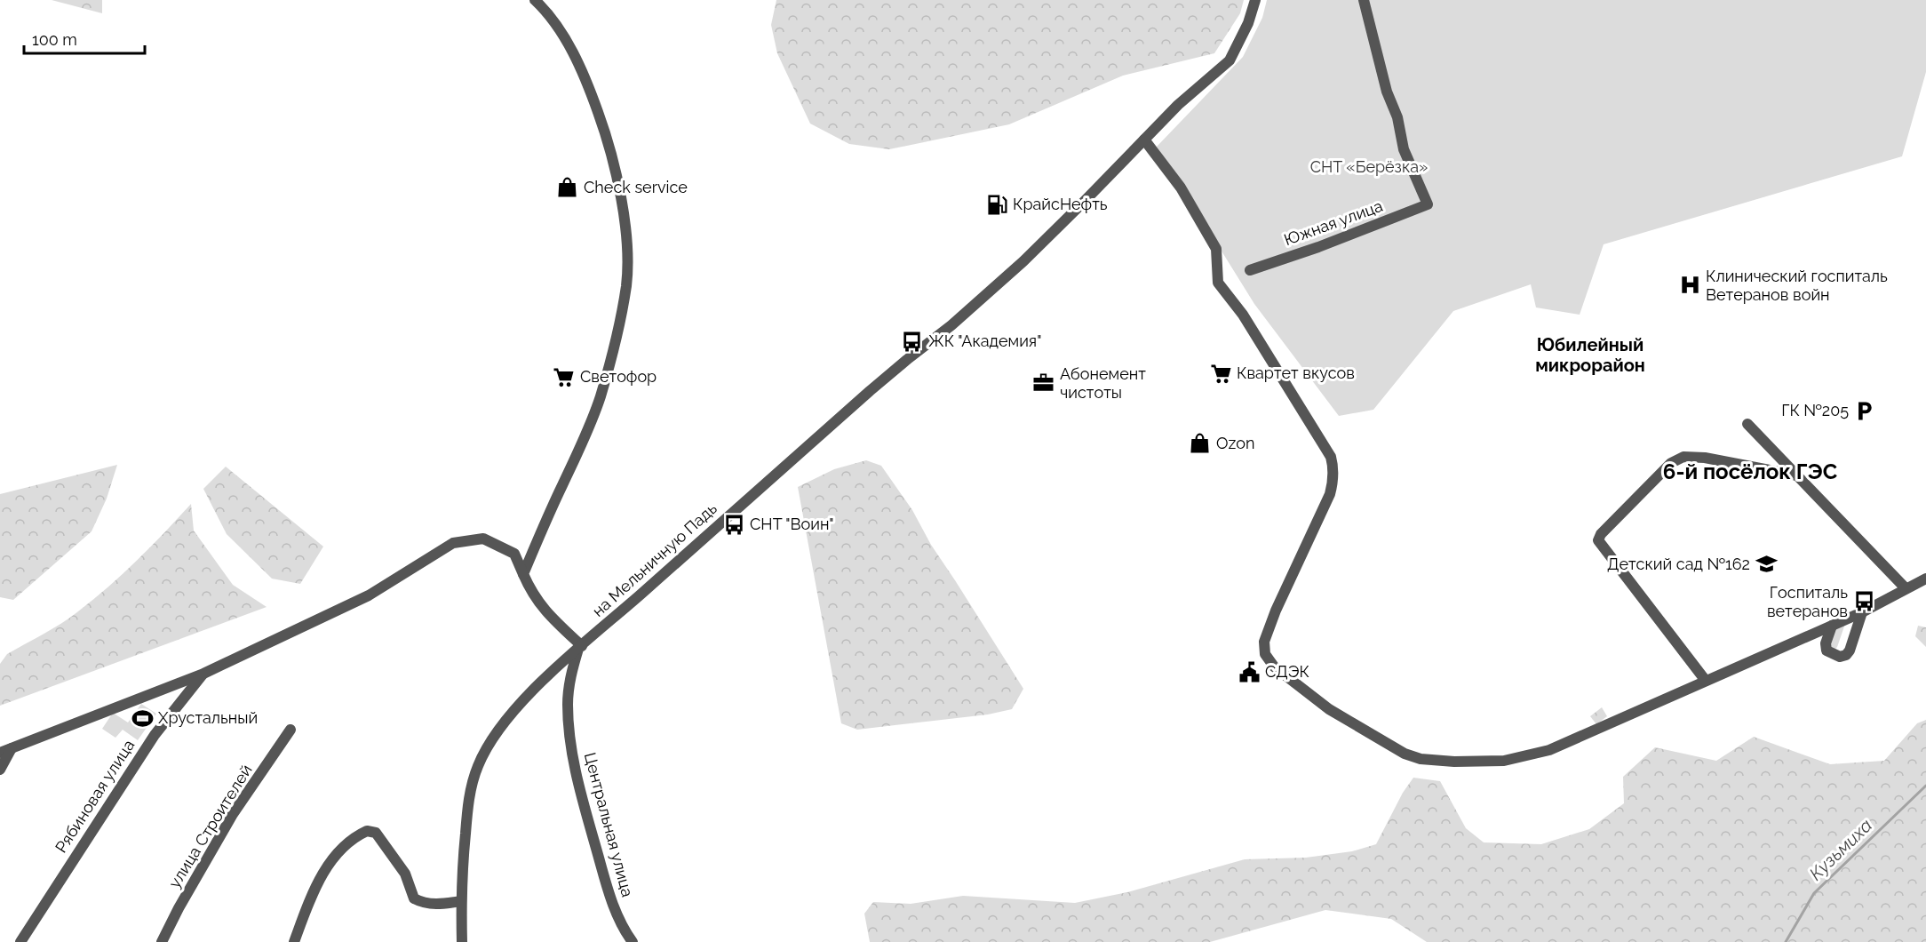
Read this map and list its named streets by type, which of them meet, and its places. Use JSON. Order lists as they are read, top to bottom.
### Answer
{
  "streets": {
    "street": [
      "Южная улица",
      "на Мельничную Падь",
      "Рябиновая улица",
      "Центральная улица",
      "улица Строителей"
    ]
  },
  "crossings": [
    ["на Мельничную Падь", "Центральная улица"]
  ],
  "districts": ["Юбилейный микрорайон", "6-й посёлок ГЭС"],
  "water": ["Кузьмиха"],
  "parks": ["СНТ «Берёзка»"],
  "places": {
    "shop": ["Check service", "Ozon"],
    "fuel station": ["КрайсНефть"],
    "hospital": ["Клинический госпиталь Ветеранов войн"],
    "bus stop": ["ЖК \"Академия\"", "СНТ \"Воин\"", "Госпиталь ветеранов"],
    "supermarket": ["Квартет вкусов", "Светофор"],
    "office": ["Абонемент чистоты"],
    "parking": ["ГК №205"],
    "school or university": ["Детский сад №162"],
    "public building": ["СДЭК"],
    "sports": ["Хрустальный"]
  },
  "scale_bar": "100 m"
}
